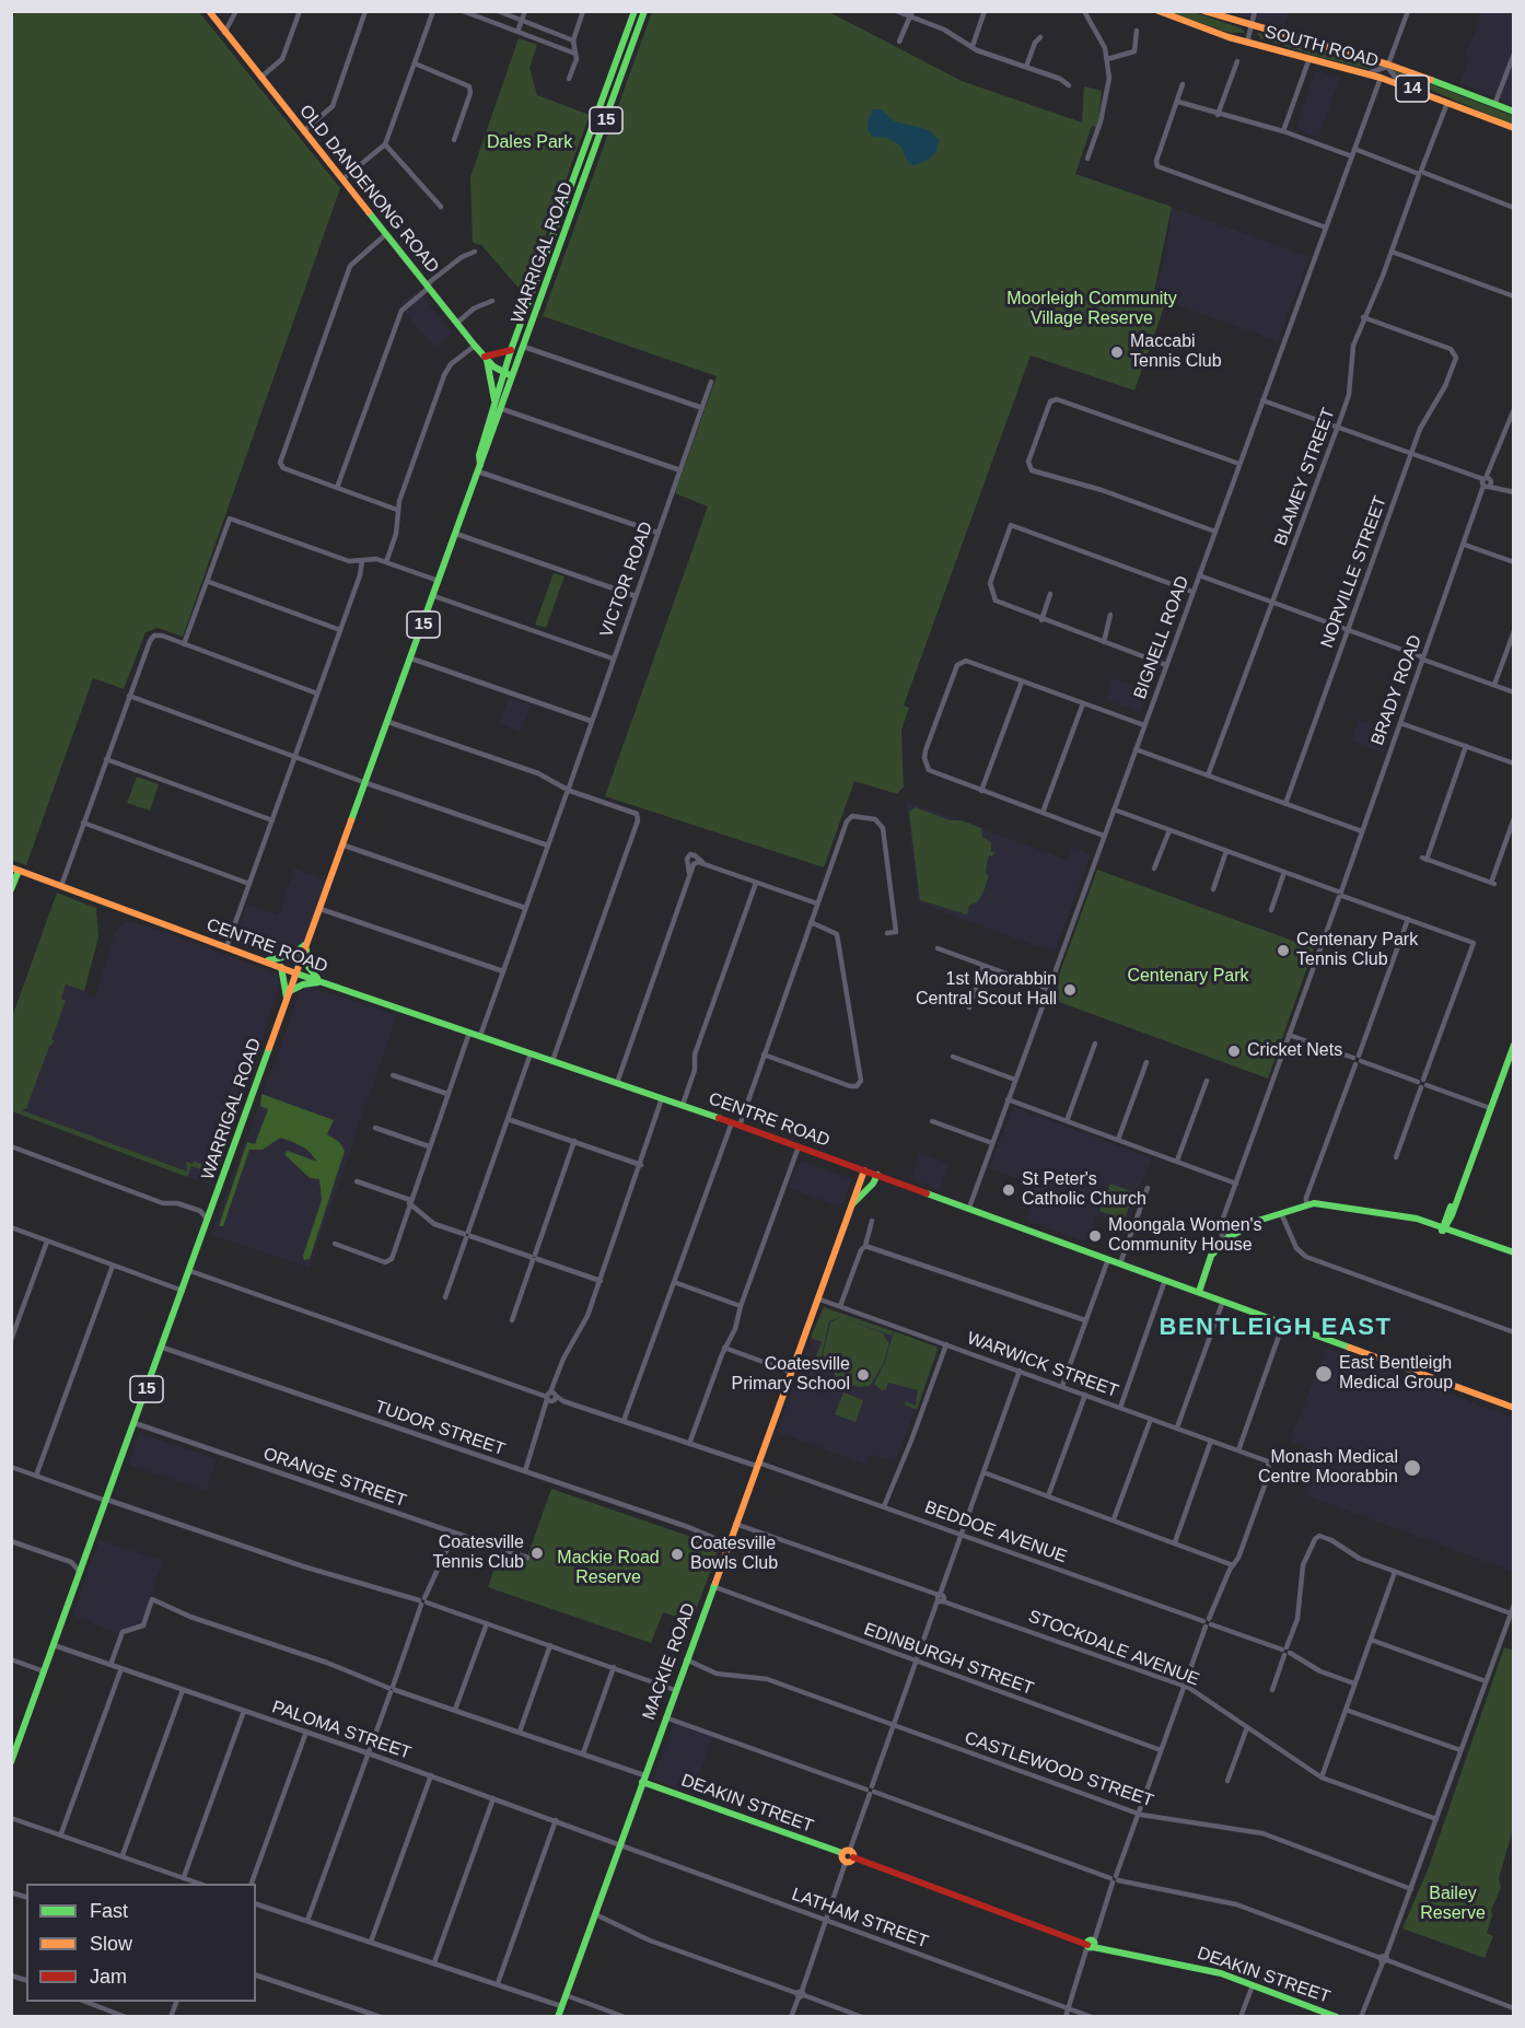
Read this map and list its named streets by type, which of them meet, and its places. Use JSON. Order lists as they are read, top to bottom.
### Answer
{
  "streets": {
    "main road": [
      "SOUTH ROAD",
      "14",
      "15",
      "OLD DANDENONG ROAD",
      "WARRIGAL ROAD",
      "CENTRE ROAD",
      "MACKIE ROAD",
      "DEAKIN STREET"
    ],
    "street": [
      "BLAMEY STREET",
      "NORVILLE STREET",
      "VICTOR ROAD",
      "BIGNELL ROAD",
      "BRADY ROAD",
      "WARWICK STREET",
      "TUDOR STREET",
      "ORANGE STREET",
      "BEDDOE AVENUE",
      "STOCKDALE AVENUE",
      "EDINBURGH STREET",
      "PALOMA STREET",
      "CASTLEWOOD STREET",
      "LATHAM STREET"
    ]
  },
  "crossings": [
    ["SOUTH ROAD", "BLAMEY STREET"],
    ["SOUTH ROAD", "BIGNELL ROAD"],
    ["OLD DANDENONG ROAD", "WARRIGAL ROAD"],
    ["WARRIGAL ROAD", "CENTRE ROAD"],
    ["WARRIGAL ROAD", "TUDOR STREET"],
    ["WARRIGAL ROAD", "ORANGE STREET"],
    ["WARRIGAL ROAD", "PALOMA STREET"],
    ["BLAMEY STREET", "NORVILLE STREET"],
    ["VICTOR ROAD", "CENTRE ROAD"],
    ["BIGNELL ROAD", "CENTRE ROAD"],
    ["CENTRE ROAD", "MACKIE ROAD"],
    ["WARWICK STREET", "MACKIE ROAD"],
    ["TUDOR STREET", "MACKIE ROAD"],
    ["BEDDOE AVENUE", "MACKIE ROAD"],
    ["STOCKDALE AVENUE", "MACKIE ROAD"],
    ["EDINBURGH STREET", "MACKIE ROAD"],
    ["MACKIE ROAD", "PALOMA STREET"],
    ["MACKIE ROAD", "CASTLEWOOD STREET"],
    ["MACKIE ROAD", "DEAKIN STREET"],
    ["MACKIE ROAD", "LATHAM STREET"],
    ["PALOMA STREET", "LATHAM STREET"]
  ],
  "districts": ["BENTLEIGH EAST"],
  "parks": [
    "Dales Park",
    "Moorleigh Community Village Reserve",
    "Centenary Park",
    "Mackie Road Reserve",
    "Bailey Reserve"
  ],
  "places": [
    "Maccabi Tennis Club",
    "Centenary Park Tennis Club",
    "1st Moorabbin Central Scout Hall",
    "Cricket Nets",
    "St Peter's Catholic Church",
    "Moongala Women's Community House",
    "East Bentleigh Medical Group",
    "Coatesville Primary School",
    "Monash Medical Centre Moorabbin",
    "Coatesville Tennis Club",
    "Coatesville Bowls Club"
  ],
  "legend": ["Fast", "Slow", "Jam"]
}
